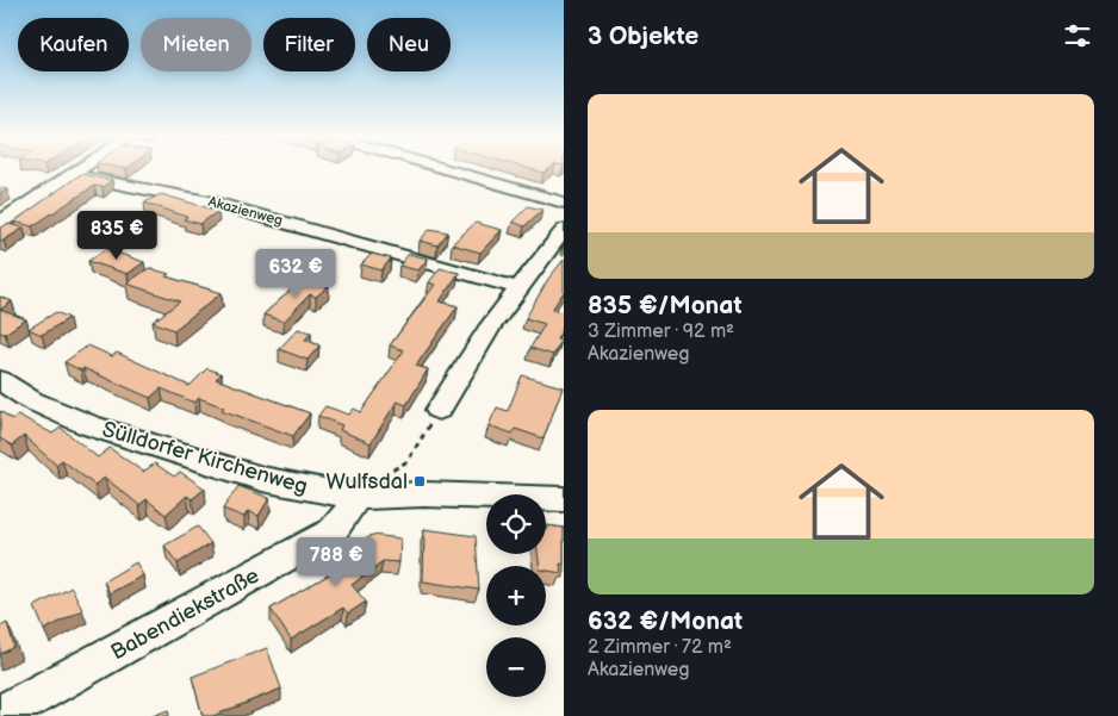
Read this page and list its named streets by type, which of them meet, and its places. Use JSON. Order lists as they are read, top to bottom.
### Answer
{
  "streets": {
    "street": ["Akazienweg", "Sülldorfer Kirchenweg", "Babendiekstraße"]
  },
  "crossings": [
    ["Sülldorfer Kirchenweg", "Babendiekstraße"]
  ],
  "places": {
    "transit": ["Wulfsdal"]
  },
  "page": {
    "heading": "3 Objekte",
    "chip": [
      "Kaufen",
      "Mieten",
      "Filter",
      "Neu"
    ],
    "list": [
      {
        "name": "835 €/Monat",
        "note": "3 Zimmer · 92 m² · Akazienweg"
      },
      {
        "name": "632 €/Monat",
        "note": "2 Zimmer · 72 m² · Akazienweg"
      }
    ],
    "price": ["835 €", "632 €", "788 €"],
    "map_buttons": ["+", "−"]
  }
}
